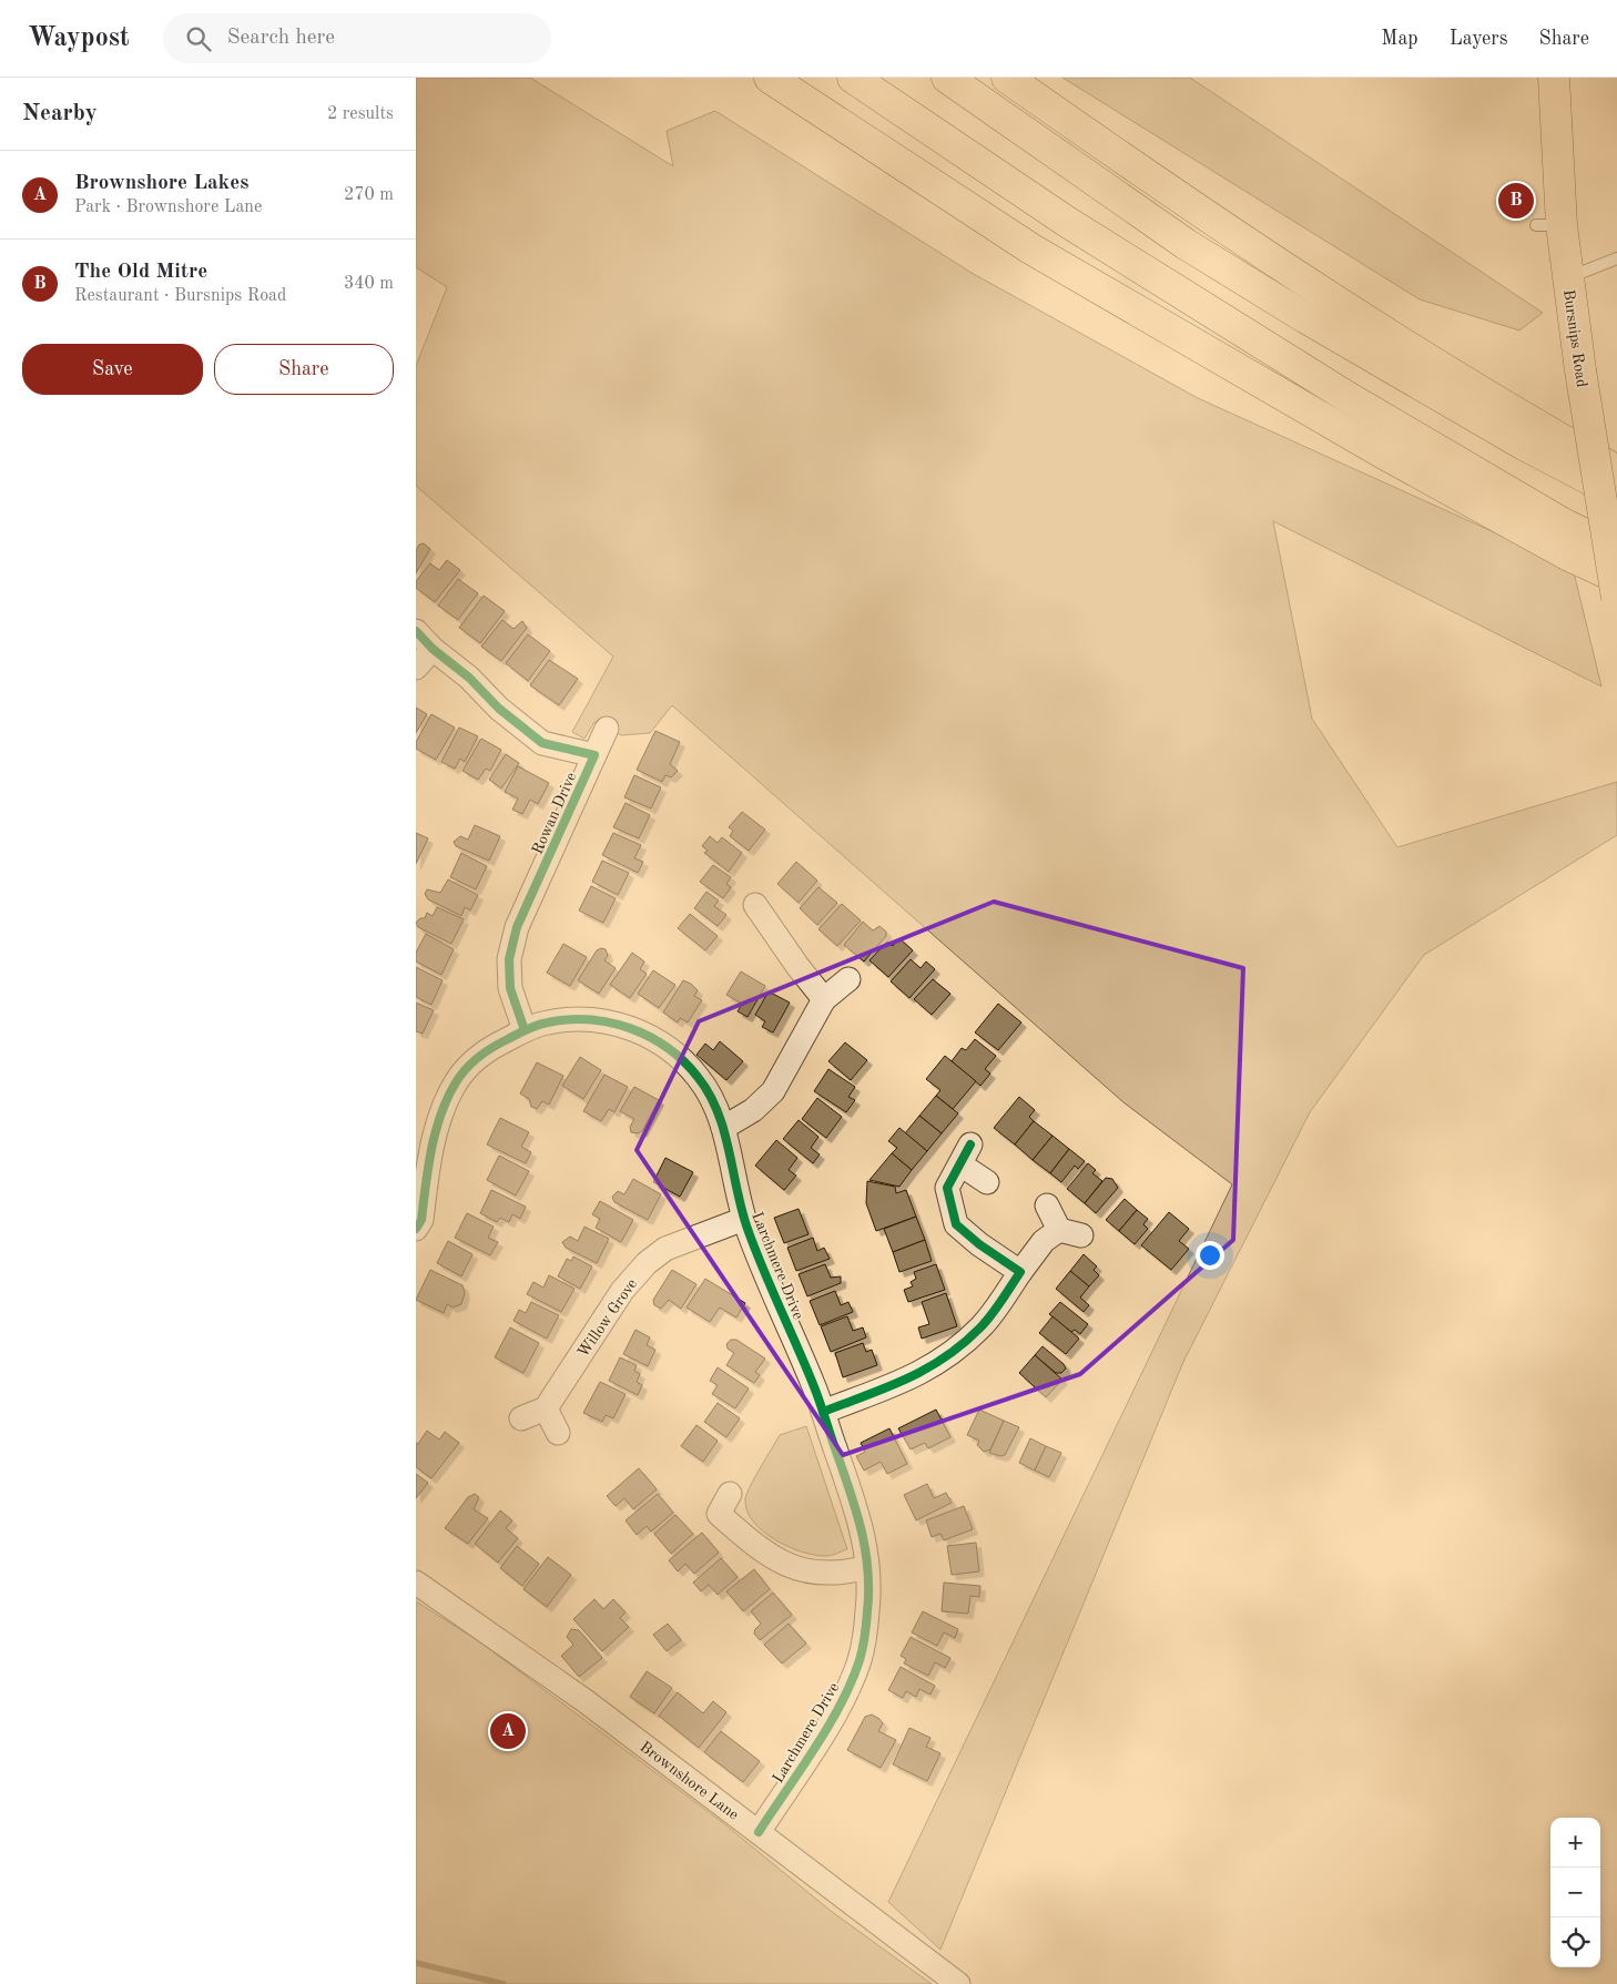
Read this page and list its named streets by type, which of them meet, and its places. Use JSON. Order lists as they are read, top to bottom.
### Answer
{
  "streets": {
    "main road": ["Bursnips Road"],
    "street": [
      "Rowan Drive",
      "Larchmere Drive",
      "Willow Grove",
      "Brownshore Lane"
    ]
  },
  "crossings": [
    ["Rowan Drive", "Larchmere Drive"],
    ["Larchmere Drive", "Willow Grove"],
    ["Larchmere Drive", "Brownshore Lane"]
  ],
  "page": {
    "header": "Waypost",
    "search": "Search here",
    "nav": ["Map", "Layers", "Share"],
    "heading": ["Nearby", "2 results"],
    "list": [
      {
        "mark": "A",
        "name": "Brownshore Lakes",
        "note": "Park · Brownshore Lane",
        "value": "270 m"
      },
      {
        "mark": "B",
        "name": "The Old Mitre",
        "note": "Restaurant · Bursnips Road",
        "value": "340 m"
      }
    ],
    "pins": ["B", "A"],
    "buttons": ["Save", "Share"],
    "map_buttons": ["+", "−"]
  }
}
